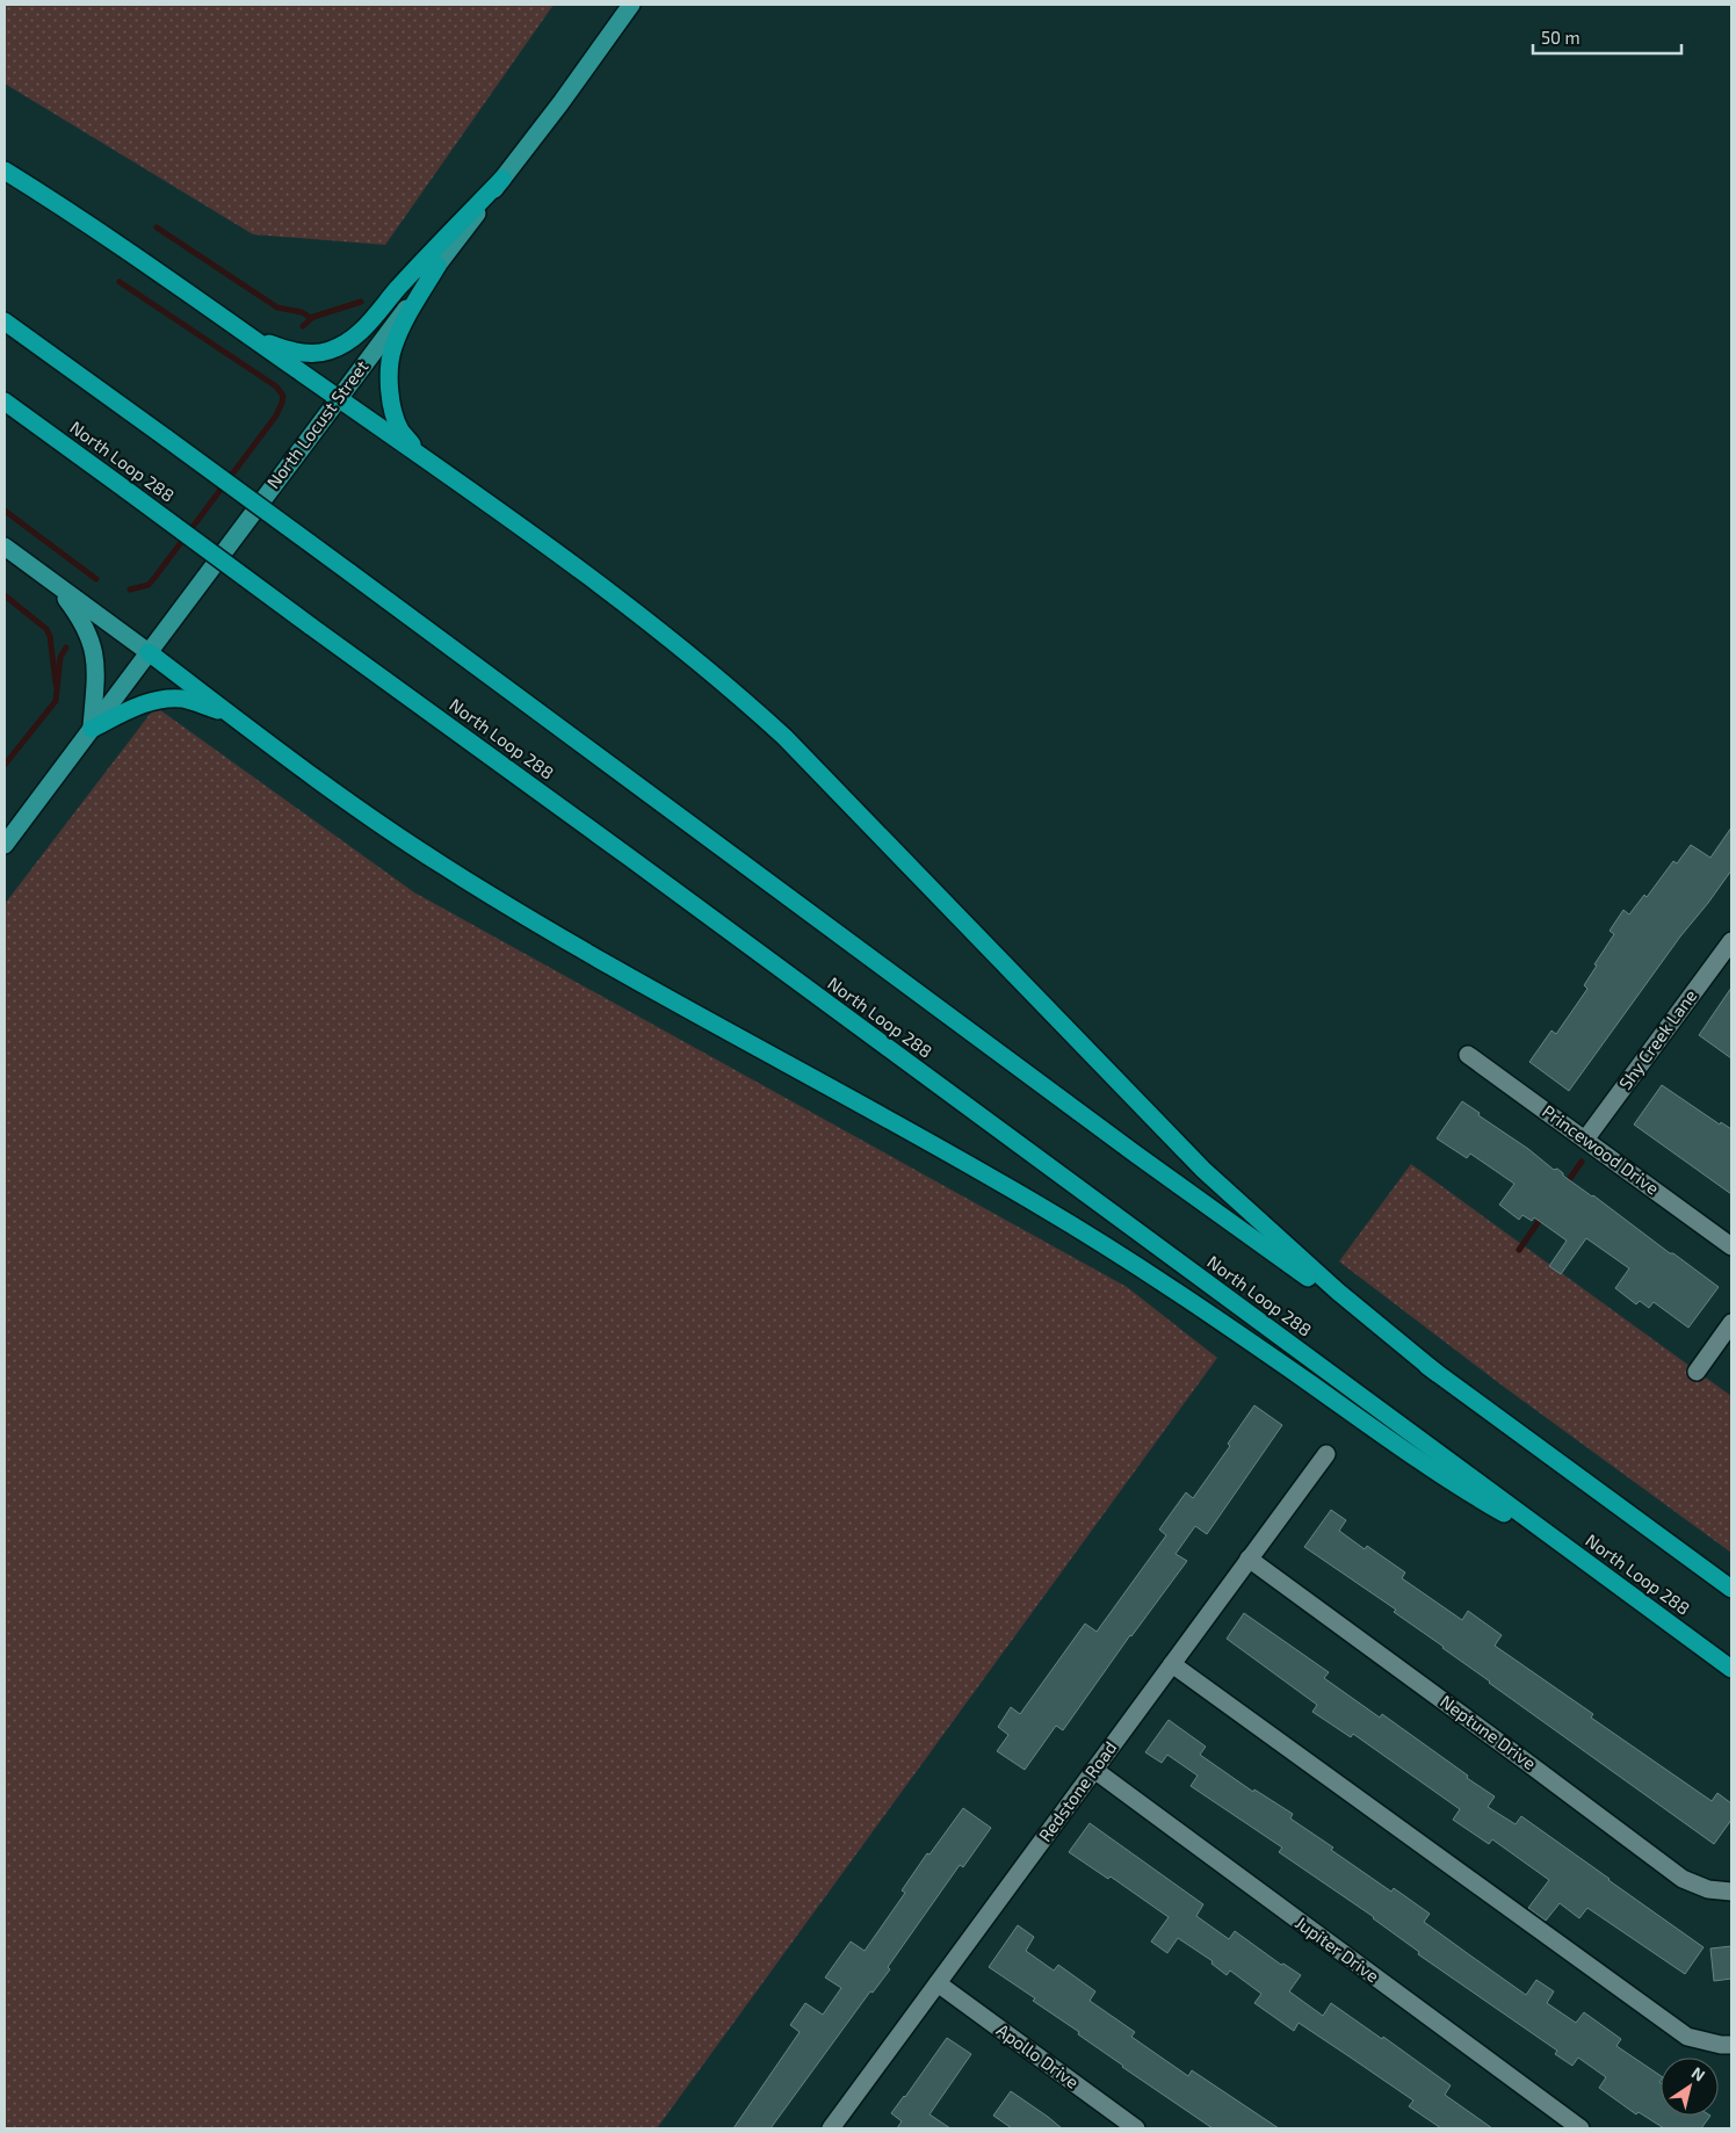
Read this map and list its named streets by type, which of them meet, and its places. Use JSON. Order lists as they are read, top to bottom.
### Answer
{
  "streets": {
    "highway": ["North Loop 288"],
    "main road": ["North Locust Street"],
    "street": [
      "Shy Creek Lane",
      "Princewood Drive",
      "Neptune Drive",
      "Redstone Road",
      "Jupiter Drive",
      "Apollo Drive"
    ]
  },
  "crossings": [
    ["Shy Creek Lane", "Princewood Drive"],
    ["Neptune Drive", "Redstone Road"],
    ["Redstone Road", "Jupiter Drive"],
    ["Redstone Road", "Apollo Drive"]
  ],
  "scale_bar": "50 m",
  "north": "top right"
}
